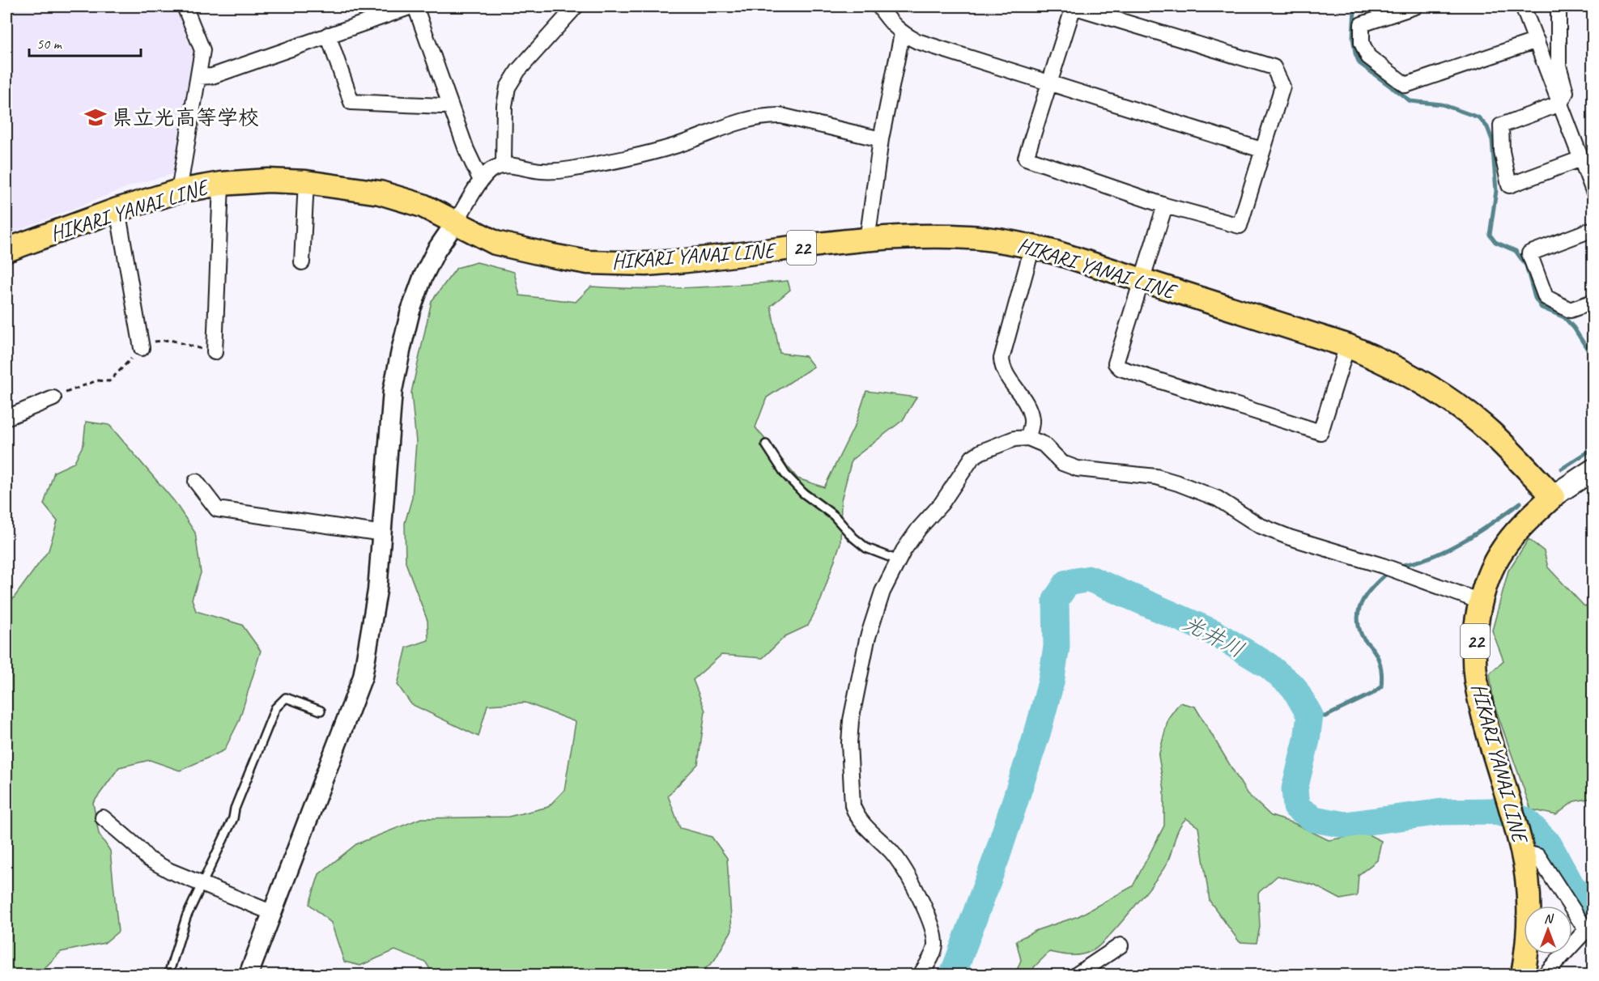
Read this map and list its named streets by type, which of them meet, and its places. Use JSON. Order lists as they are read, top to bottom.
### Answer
{
  "streets": {
    "main road": ["HIKARI YANAI LINE", "22"]
  },
  "water": ["光井川"],
  "places": {
    "school or university": ["県立光高等学校"]
  },
  "scale_bar": "50 m",
  "north": "top"
}
